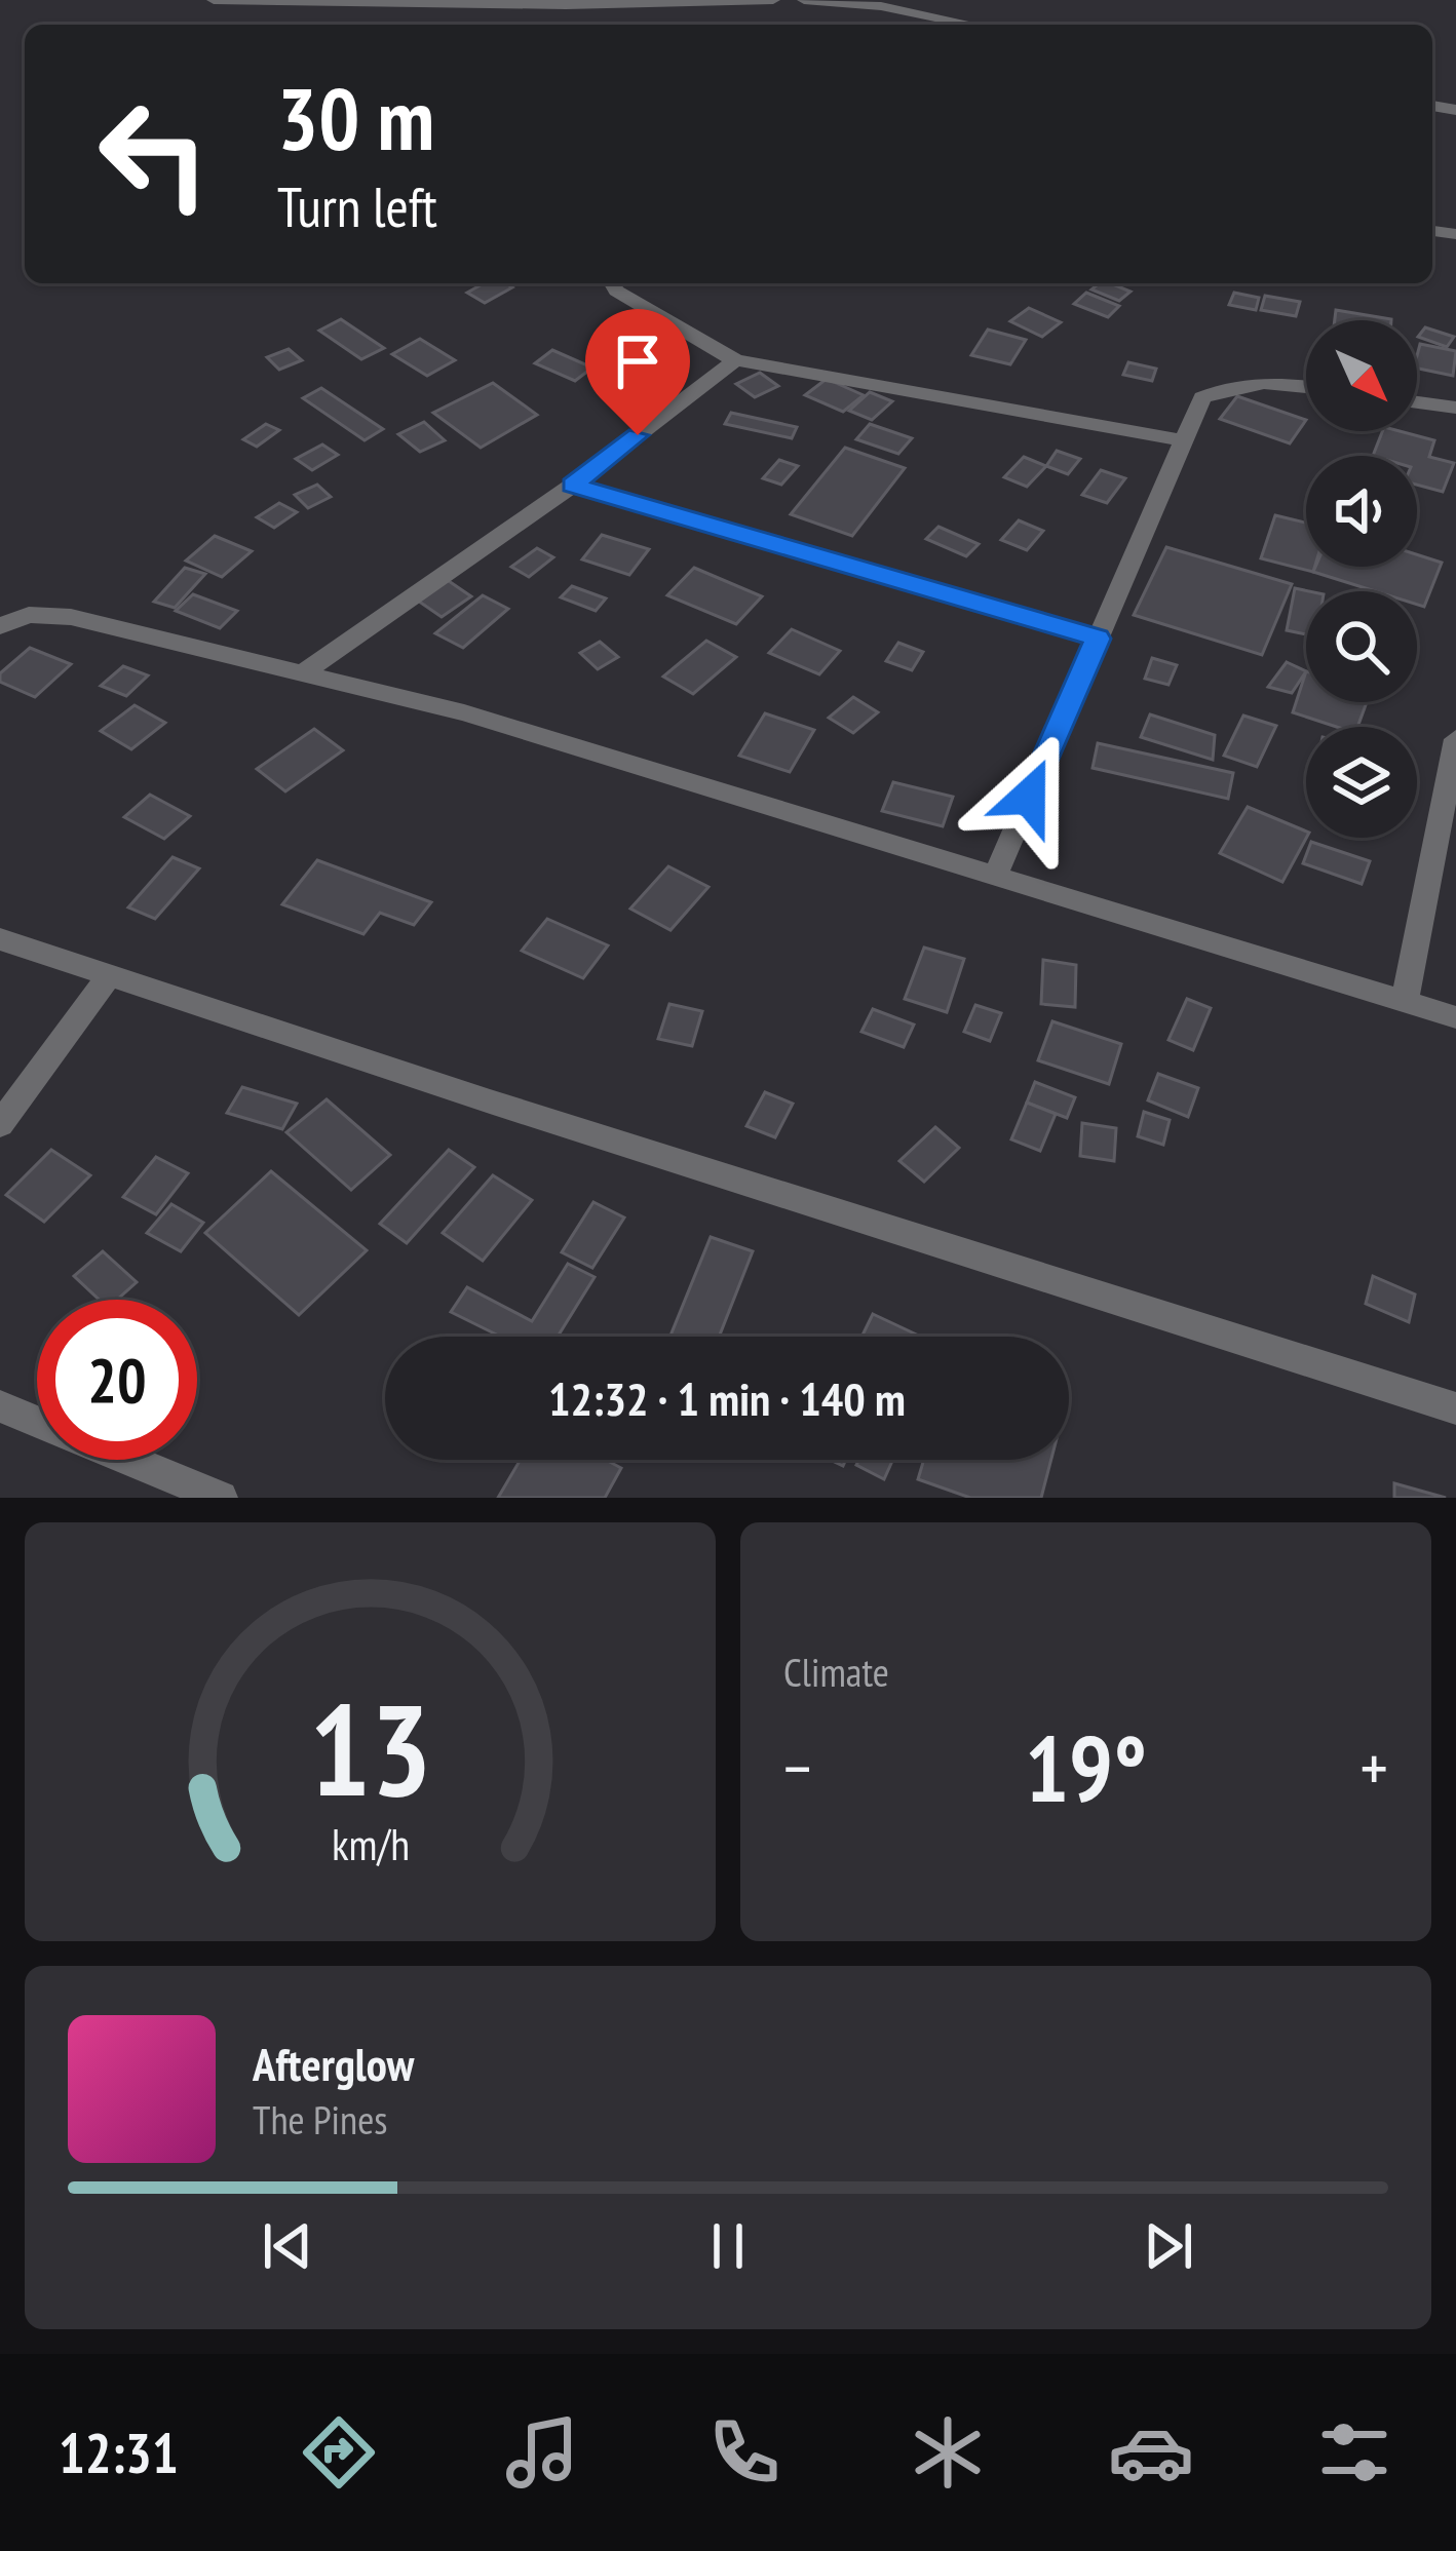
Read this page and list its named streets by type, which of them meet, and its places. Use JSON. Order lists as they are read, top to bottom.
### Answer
{
  "north": "bottom right",
  "page": {
    "turn": ["30 m", "Turn left"],
    "limit": "20",
    "trip": "12:32 · 1 min · 140 m",
    "tile": "Climate",
    "heat": ["−", "19°", "+"],
    "song": ["Afterglow", "The Pines"],
    "tabs": "12:31",
    "gauge": ["13", "km/h"]
  }
}
